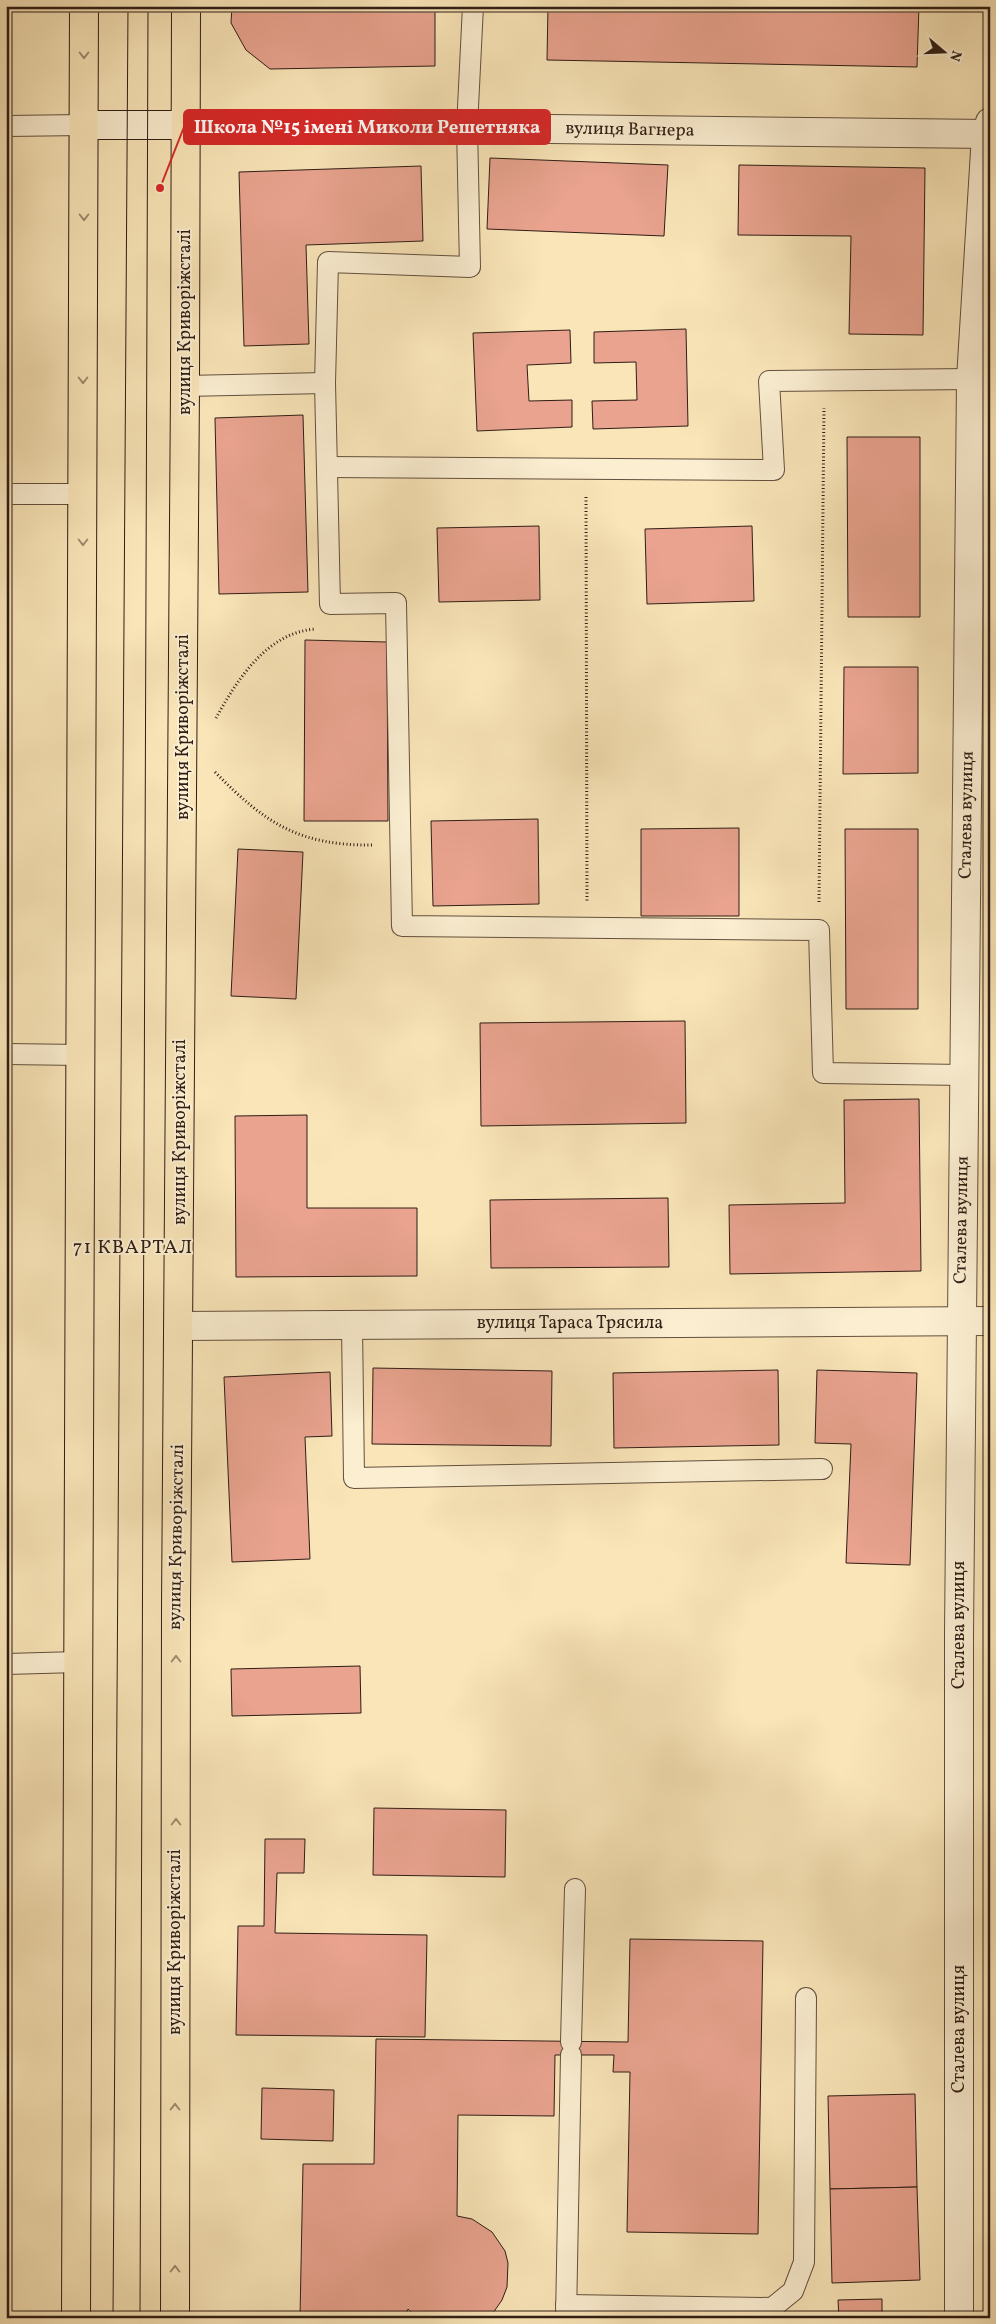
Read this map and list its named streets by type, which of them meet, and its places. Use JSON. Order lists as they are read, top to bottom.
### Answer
{
  "streets": {
    "main road": ["вулиця Криворіжсталі"],
    "street": ["вулиця Вагнера", "Сталева вулиця", "вулиця Тараса Трясила"]
  },
  "crossings": [
    ["вулиця Вагнера", "вулиця Криворіжсталі"],
    ["вулиця Вагнера", "Сталева вулиця"],
    ["вулиця Криворіжсталі", "вулиця Тараса Трясила"],
    ["Сталева вулиця", "вулиця Тараса Трясила"]
  ],
  "districts": ["71 КВАРТАЛ"],
  "places": ["Школа №15 імені Миколи Решетняка"],
  "north": "right"
}
